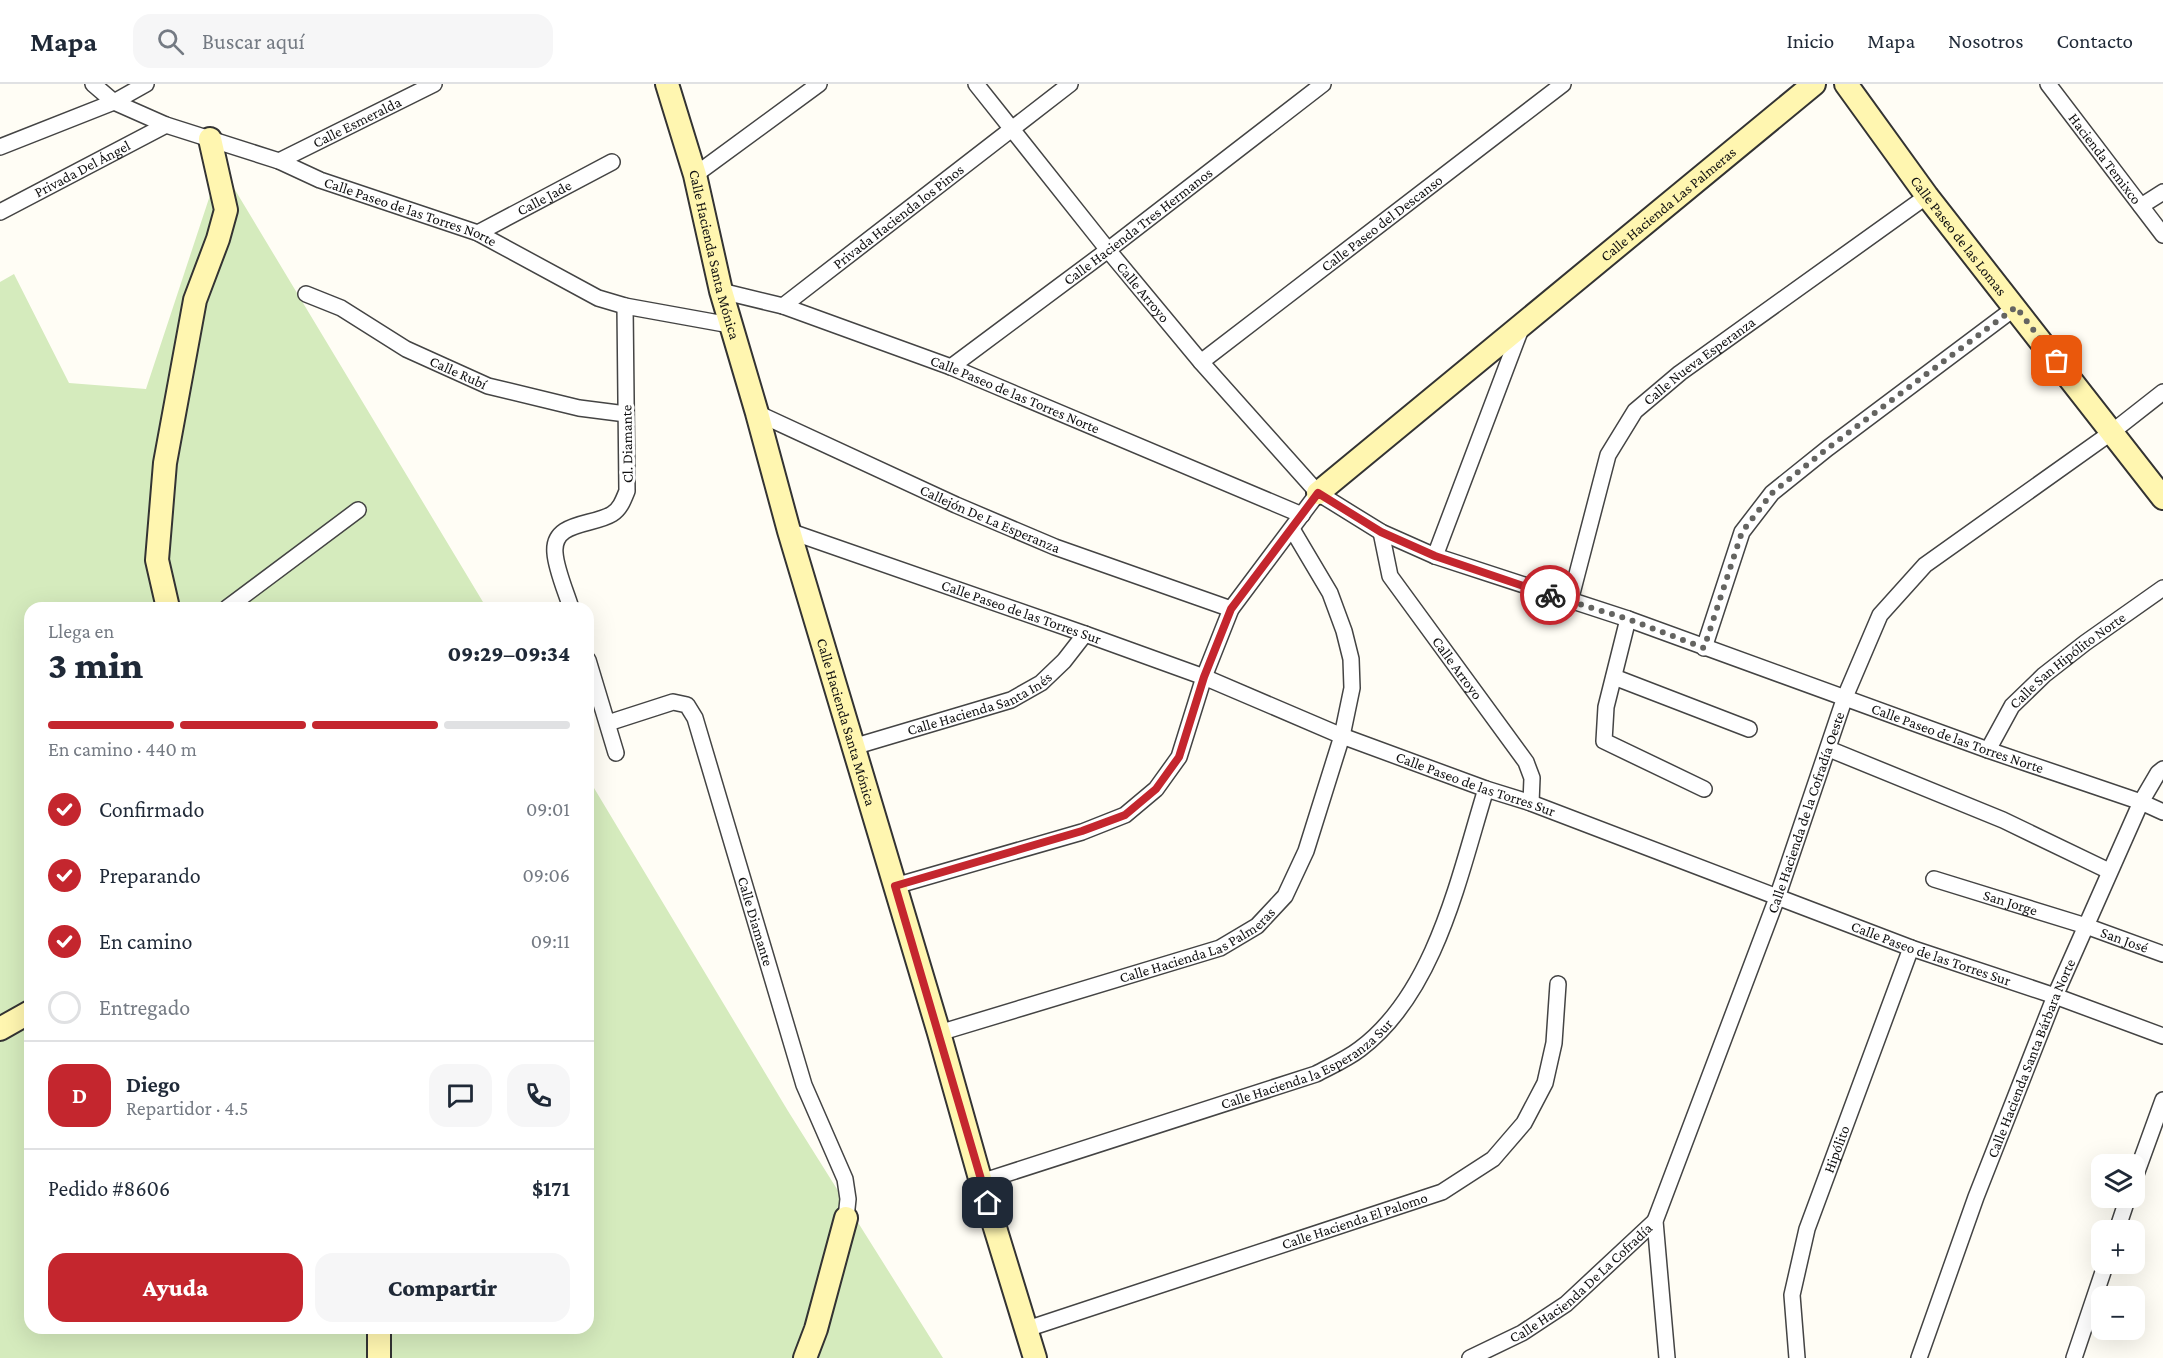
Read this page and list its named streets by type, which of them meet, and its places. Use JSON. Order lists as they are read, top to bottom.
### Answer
{
  "streets": {
    "street": [
      "Calle Esmeralda",
      "Hacienda Temixco",
      "Privada Del Ángel",
      "Calle Jade",
      "Calle Hacienda Las Palmeras",
      "Calle Paseo de las Torres Norte",
      "Privada Hacienda los Pinos",
      "Calle Paseo del Descanso",
      "Calle Hacienda Tres Hermanos",
      "Calle Paseo de las Lomas",
      "Calle Hacienda Santa Mónica",
      "Calle Arroyo",
      "Calle Nueva Esperanza",
      "Calle Rubí",
      "Cl. Diamante",
      "Callejón De La Esperanza",
      "Calle Paseo de las Torres Sur",
      "Calle San Hipólito Norte",
      "Calle Hacienda Santa Inés",
      "Calle Hacienda de la Cofradía Oeste",
      "San Jorge",
      "Calle Diamante",
      "San José",
      "Calle Hacienda Santa Bárbara Norte",
      "Calle Hacienda la Esperanza Sur",
      "Hipólito",
      "Calle Hacienda El Palomo",
      "Calle Hacienda De La Cofradía"
    ]
  },
  "crossings": [
    ["Calle Esmeralda", "Calle Paseo de las Torres Norte"],
    ["Privada Del Ángel", "Calle Paseo de las Torres Norte"],
    ["Calle Jade", "Calle Paseo de las Torres Norte"],
    ["Calle Hacienda Las Palmeras", "Calle Paseo de las Torres Norte"],
    ["Calle Hacienda Las Palmeras", "Calle Hacienda Santa Mónica"],
    ["Calle Hacienda Las Palmeras", "Calle Arroyo"],
    ["Calle Hacienda Las Palmeras", "Calle Paseo de las Torres Sur"],
    ["Calle Paseo de las Torres Norte", "Privada Hacienda los Pinos"],
    ["Calle Paseo de las Torres Norte", "Calle Hacienda Tres Hermanos"],
    ["Calle Paseo de las Torres Norte", "Calle Hacienda Santa Mónica"],
    ["Calle Paseo de las Torres Norte", "Calle Arroyo"],
    ["Calle Paseo de las Torres Norte", "Calle Nueva Esperanza"],
    ["Calle Paseo de las Torres Norte", "Cl. Diamante"],
    ["Calle Paseo de las Torres Norte", "Calle San Hipólito Norte"],
    ["Calle Paseo de las Torres Norte", "Calle Hacienda de la Cofradía Oeste"],
    ["Calle Paseo de las Torres Norte", "Calle Hacienda Santa Bárbara Norte"],
    ["Privada Hacienda los Pinos", "Calle Arroyo"],
    ["Calle Paseo del Descanso", "Calle Arroyo"],
    ["Calle Hacienda Tres Hermanos", "Calle Arroyo"],
    ["Calle Paseo de las Lomas", "Calle Nueva Esperanza"],
    ["Calle Paseo de las Lomas", "Calle Hacienda de la Cofradía Oeste"],
    ["Calle Hacienda Santa Mónica", "Callejón De La Esperanza"],
    ["Calle Hacienda Santa Mónica", "Calle Paseo de las Torres Sur"],
    ["Calle Hacienda Santa Mónica", "Calle Hacienda Santa Inés"],
    ["Calle Hacienda Santa Mónica", "Calle Hacienda la Esperanza Sur"],
    ["Calle Hacienda Santa Mónica", "Calle Hacienda El Palomo"],
    ["Calle Arroyo", "Calle Paseo de las Torres Sur"],
    ["Calle Rubí", "Cl. Diamante"],
    ["Calle Paseo de las Torres Sur", "Calle Hacienda Santa Inés"],
    ["Calle Paseo de las Torres Sur", "Calle Hacienda de la Cofradía Oeste"],
    ["Calle Paseo de las Torres Sur", "Calle Hacienda Santa Bárbara Norte"],
    ["Calle Paseo de las Torres Sur", "Calle Hacienda la Esperanza Sur"],
    ["Calle Paseo de las Torres Sur", "Hipólito"],
    ["Calle Hacienda de la Cofradía Oeste", "Calle Hacienda De La Cofradía"],
    ["San Jorge", "San José"],
    ["San Jorge", "Calle Hacienda Santa Bárbara Norte"],
    ["San José", "Calle Hacienda Santa Bárbara Norte"]
  ],
  "page": {
    "header": "Mapa",
    "search": "Buscar aquí",
    "nav": [
      "Inicio",
      "Mapa",
      "Nosotros",
      "Contacto"
    ],
    "heading": ["3 min", "Llega en", "09:29–09:34"],
    "panel": [
      "Diego",
      "Repartidor · 4.5",
      "Pedido #8606",
      "$171"
    ],
    "bar": "En camino · 440 m",
    "list": [
      ["Confirmado", "09:01"],
      ["Preparando", "09:06"],
      ["En camino", "09:11"],
      "Entregado"
    ],
    "round": "D",
    "map_buttons": ["+", "−"],
    "buttons": ["Ayuda", "Compartir"]
  }
}
